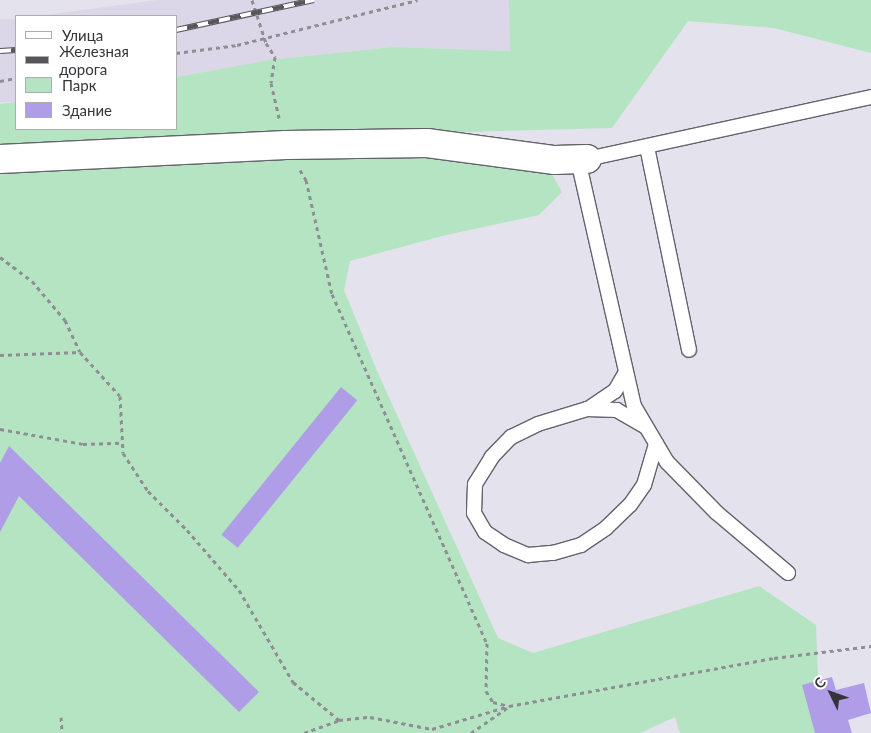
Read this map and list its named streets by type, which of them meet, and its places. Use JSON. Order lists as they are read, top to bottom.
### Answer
{
  "legend": [
    "Улица",
    "Железная дорога",
    "Парк",
    "Здание"
  ],
  "north": "top left"
}
